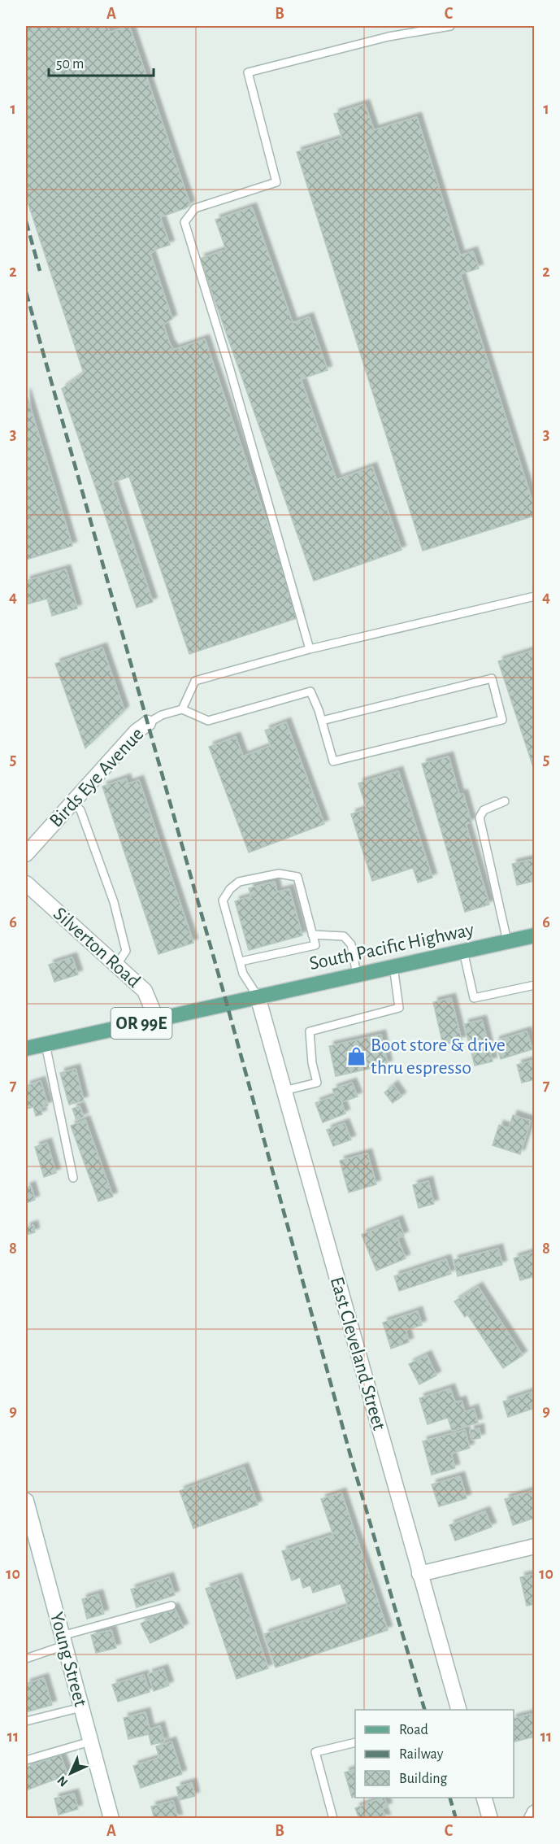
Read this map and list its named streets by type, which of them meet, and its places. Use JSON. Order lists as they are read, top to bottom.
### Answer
{
  "streets": {
    "main road": ["South Pacific Highway", "OR 99E"],
    "street": [
      "Birds Eye Avenue",
      "Silverton Road",
      "East Cleveland Street",
      "Young Street"
    ]
  },
  "crossings": [
    ["South Pacific Highway", "OR 99E"],
    ["South Pacific Highway", "East Cleveland Street"],
    ["Silverton Road", "OR 99E"],
    ["OR 99E", "East Cleveland Street"]
  ],
  "places": {
    "shop": ["Boot store & drive thru espresso"]
  },
  "legend": ["Road", "Railway", "Building"],
  "scale_bar": "50 m",
  "north": "bottom left",
  "grid": {
    "columns": ["A", "B", "C"],
    "rows": [
      "1",
      "2",
      "3",
      "4",
      "5",
      "6",
      "7",
      "8",
      "9",
      "10",
      "11"
    ]
  }
}
